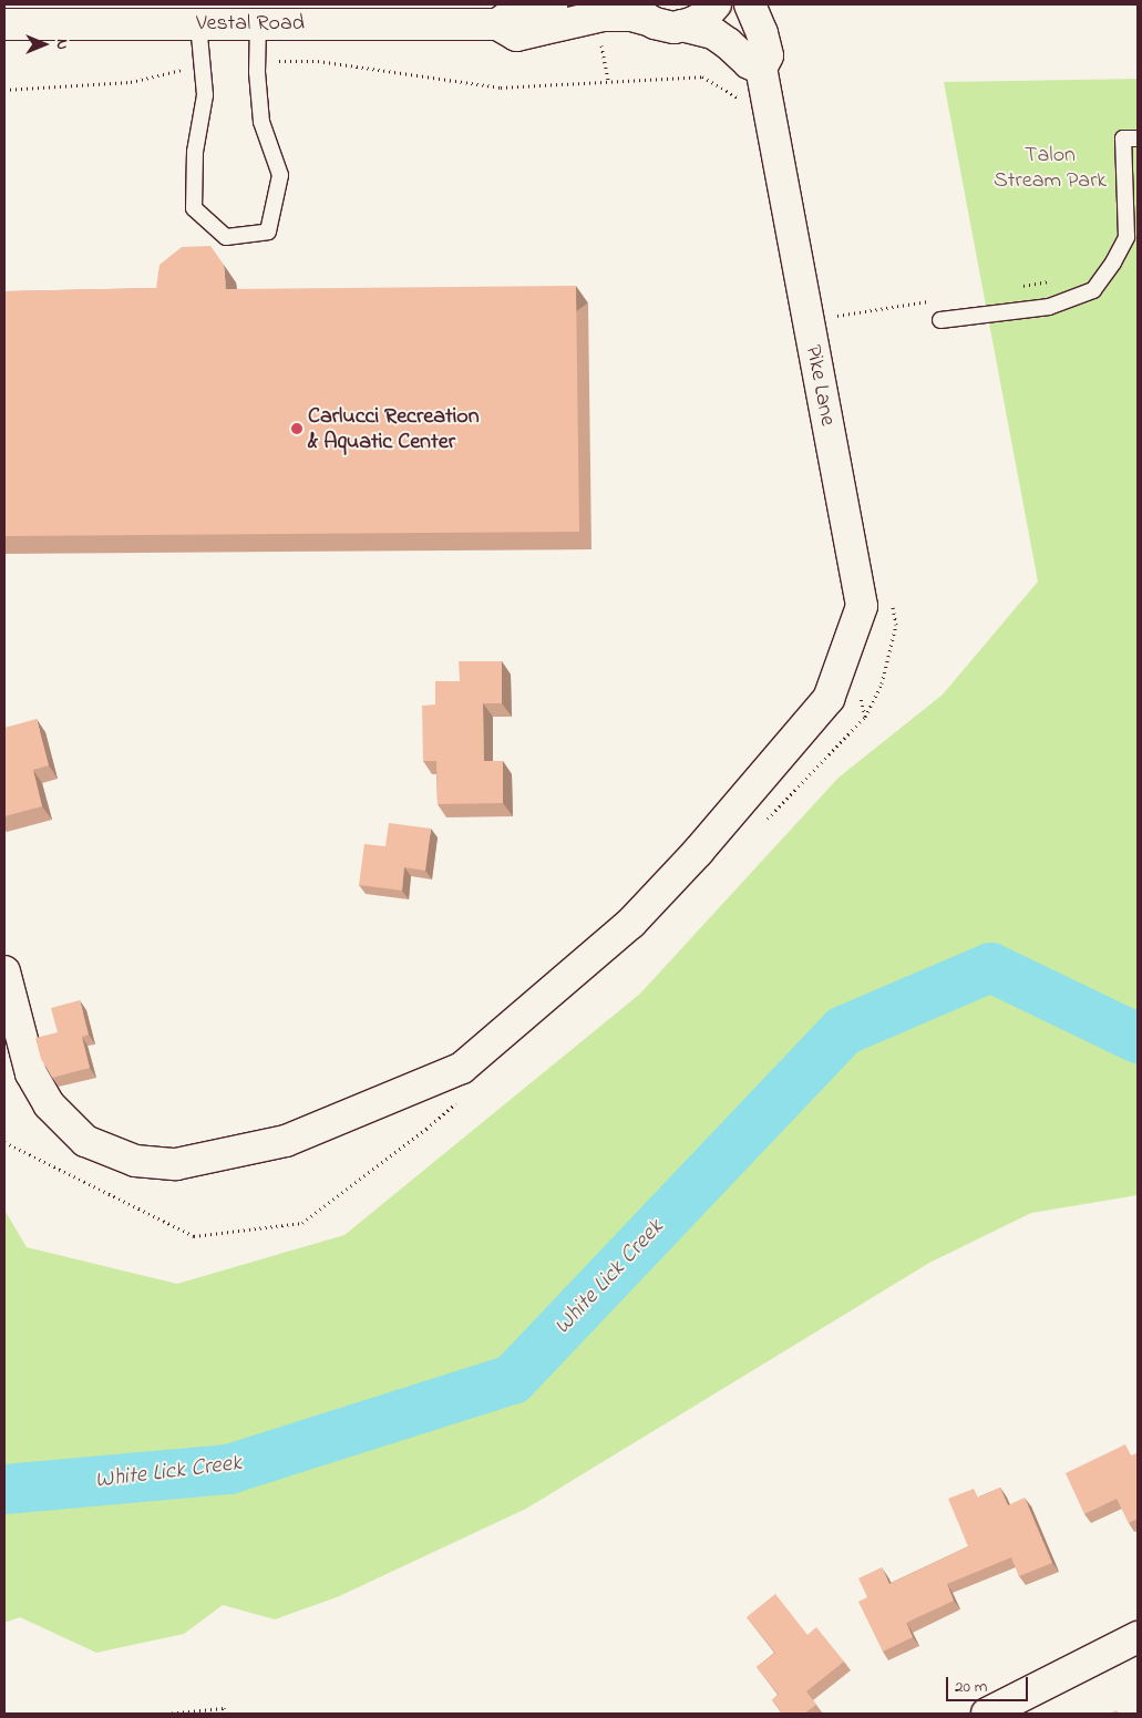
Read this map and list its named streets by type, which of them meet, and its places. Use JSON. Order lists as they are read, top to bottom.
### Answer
{
  "streets": {
    "street": ["Vestal Road", "Pike Lane"]
  },
  "water": ["White Lick Creek"],
  "parks": ["Talon Stream Park"],
  "places": ["Carlucci Recreation & Aquatic Center"],
  "scale_bar": "20 m",
  "north": "right"
}
